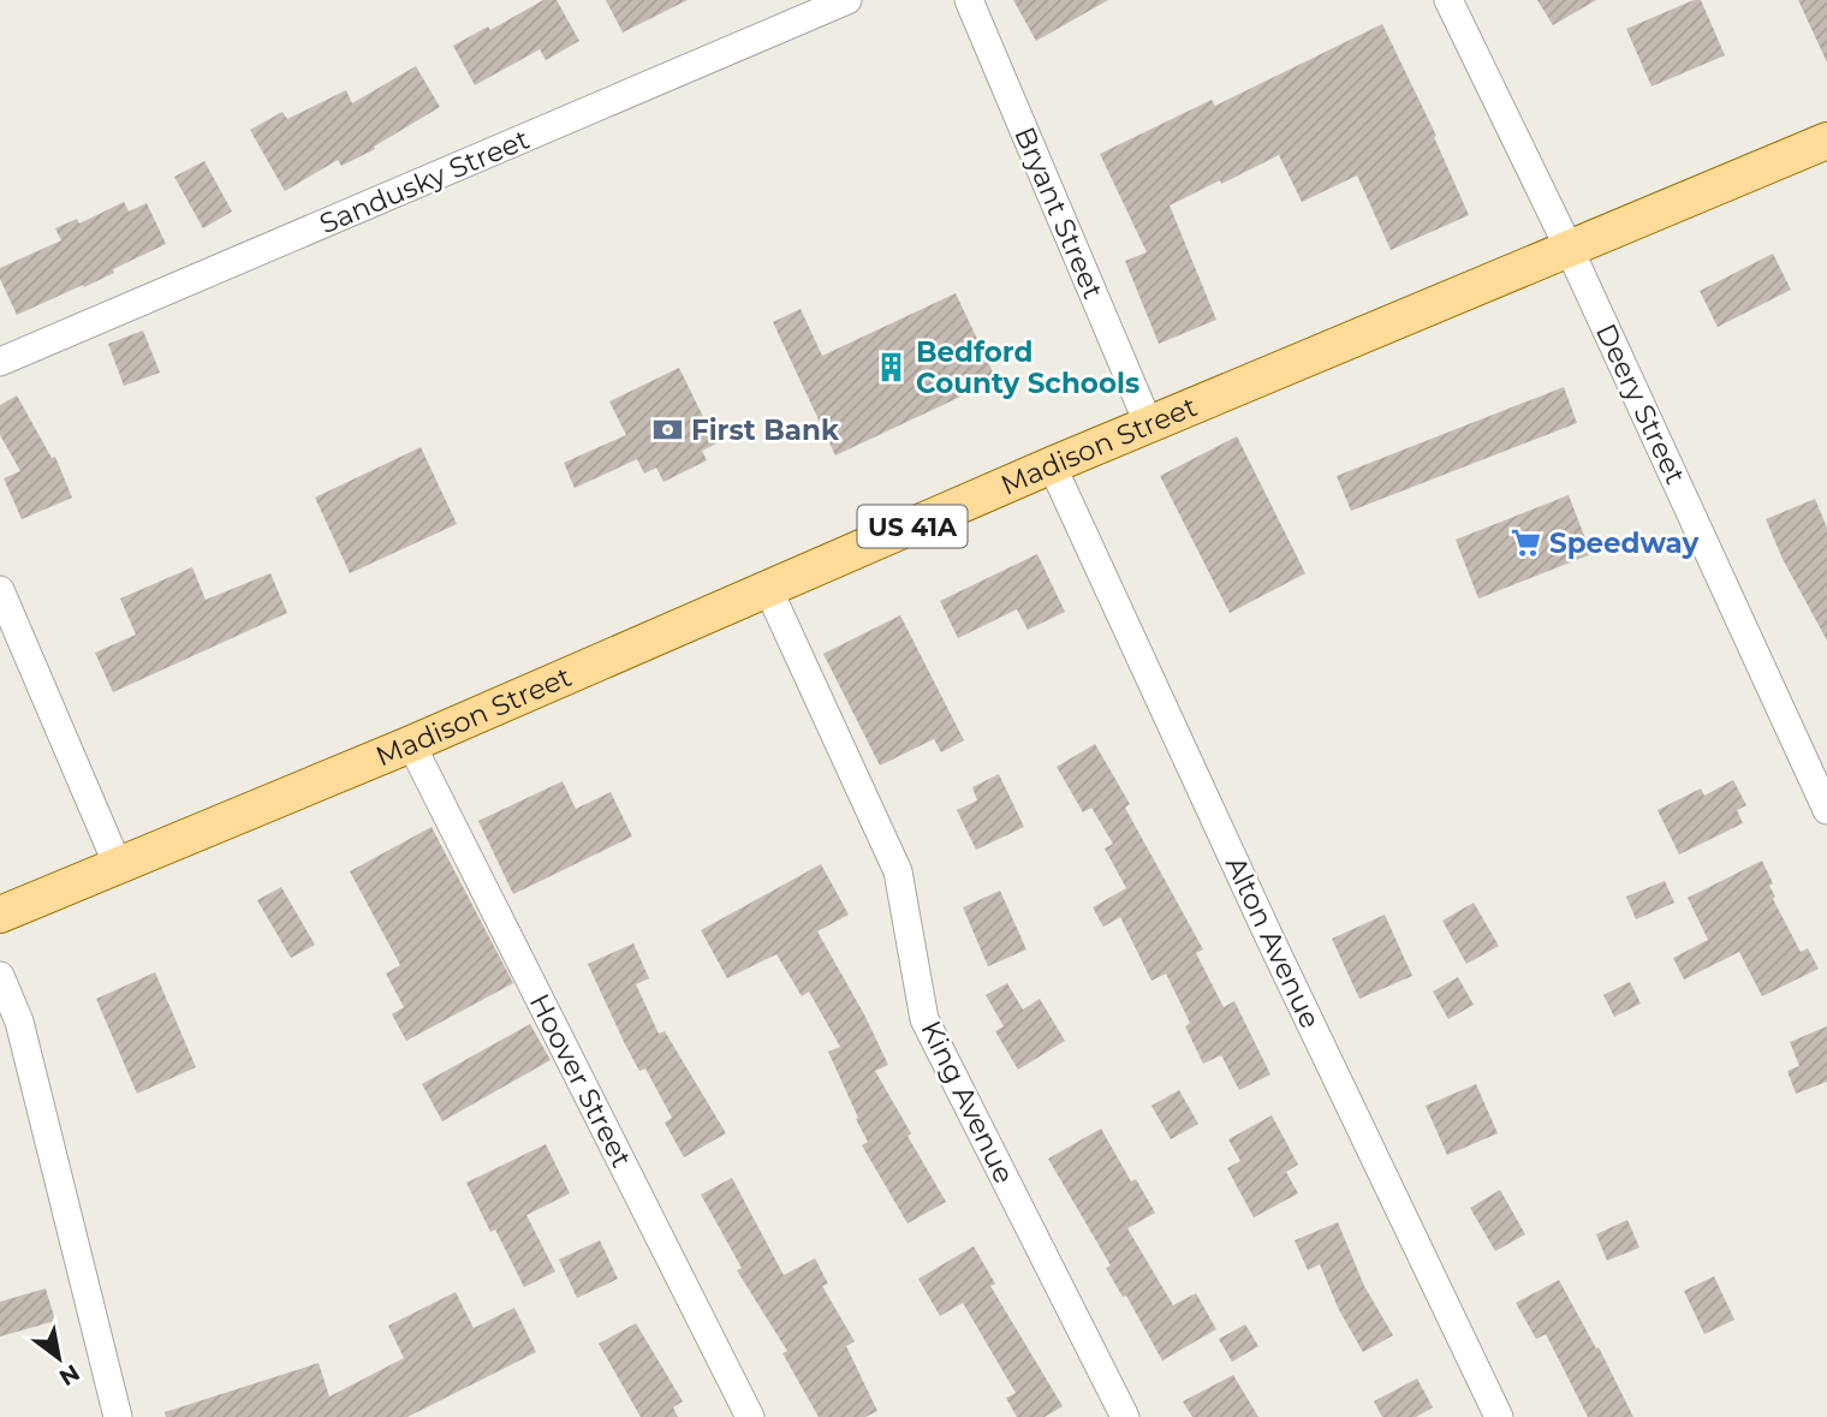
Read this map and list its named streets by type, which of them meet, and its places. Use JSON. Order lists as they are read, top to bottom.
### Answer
{
  "streets": {
    "main road": ["Madison Street", "US 41A"],
    "street": [
      "Sandusky Street",
      "Bryant Street",
      "Deery Street",
      "Alton Avenue",
      "Hoover Street",
      "King Avenue"
    ]
  },
  "crossings": [
    ["Bryant Street", "Madison Street"],
    ["Deery Street", "Madison Street"],
    ["Madison Street", "Alton Avenue"],
    ["Madison Street", "Hoover Street"],
    ["Madison Street", "King Avenue"]
  ],
  "places": {
    "building": ["Bedford County Schools"],
    "bank": ["First Bank"],
    "supermarket": ["Speedway"]
  },
  "north": "bottom right"
}
